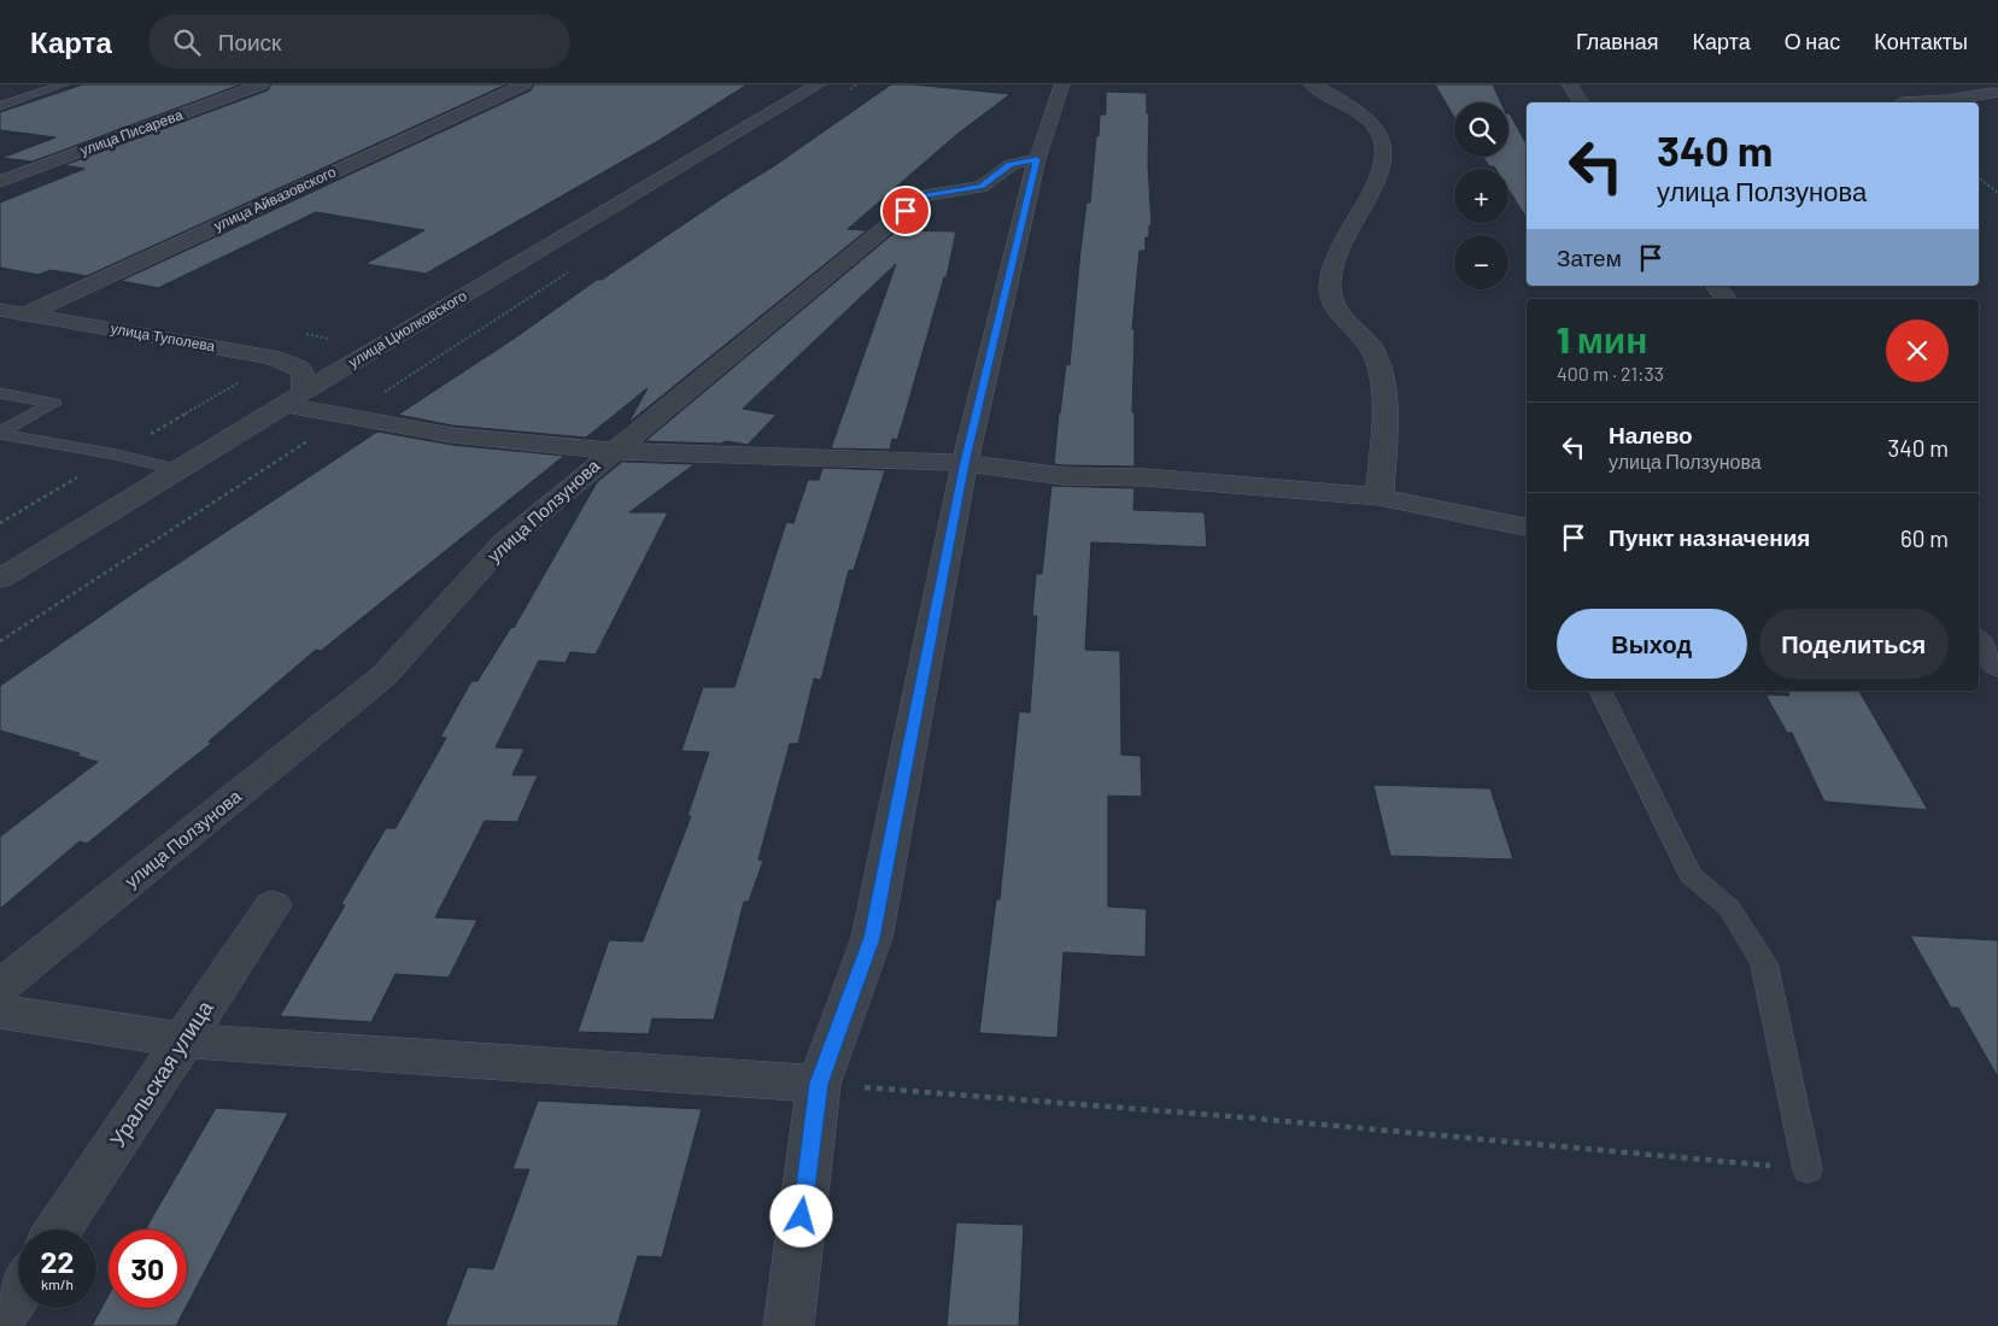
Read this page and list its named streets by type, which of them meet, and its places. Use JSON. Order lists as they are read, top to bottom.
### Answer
{
  "streets": {
    "street": [
      "улица Писарева",
      "улица Айвазовского",
      "улица Циолковского",
      "улица Туполева",
      "улица Ползунова",
      "Уральская улица"
    ]
  },
  "crossings": [
    ["улица Айвазовского", "улица Туполева"],
    ["улица Циолковского", "улица Туполева"]
  ],
  "page": {
    "header": "Карта",
    "search": "Поиск",
    "nav": [
      "Главная",
      "Карта",
      "О нас",
      "Контакты"
    ],
    "map_buttons": ["+", "−"],
    "turn": ["340 m", "улица Ползунова"],
    "then": "Затем",
    "heading": ["1 мин", "400 m · 21:33"],
    "list": [
      {
        "name": "Налево",
        "note": "улица Ползунова",
        "value": "340 m"
      },
      {
        "name": "Пункт назначения",
        "value": "60 m"
      }
    ],
    "buttons": ["Выход", "Поделиться"],
    "speed": "22 km/h",
    "limit": "30"
  }
}
